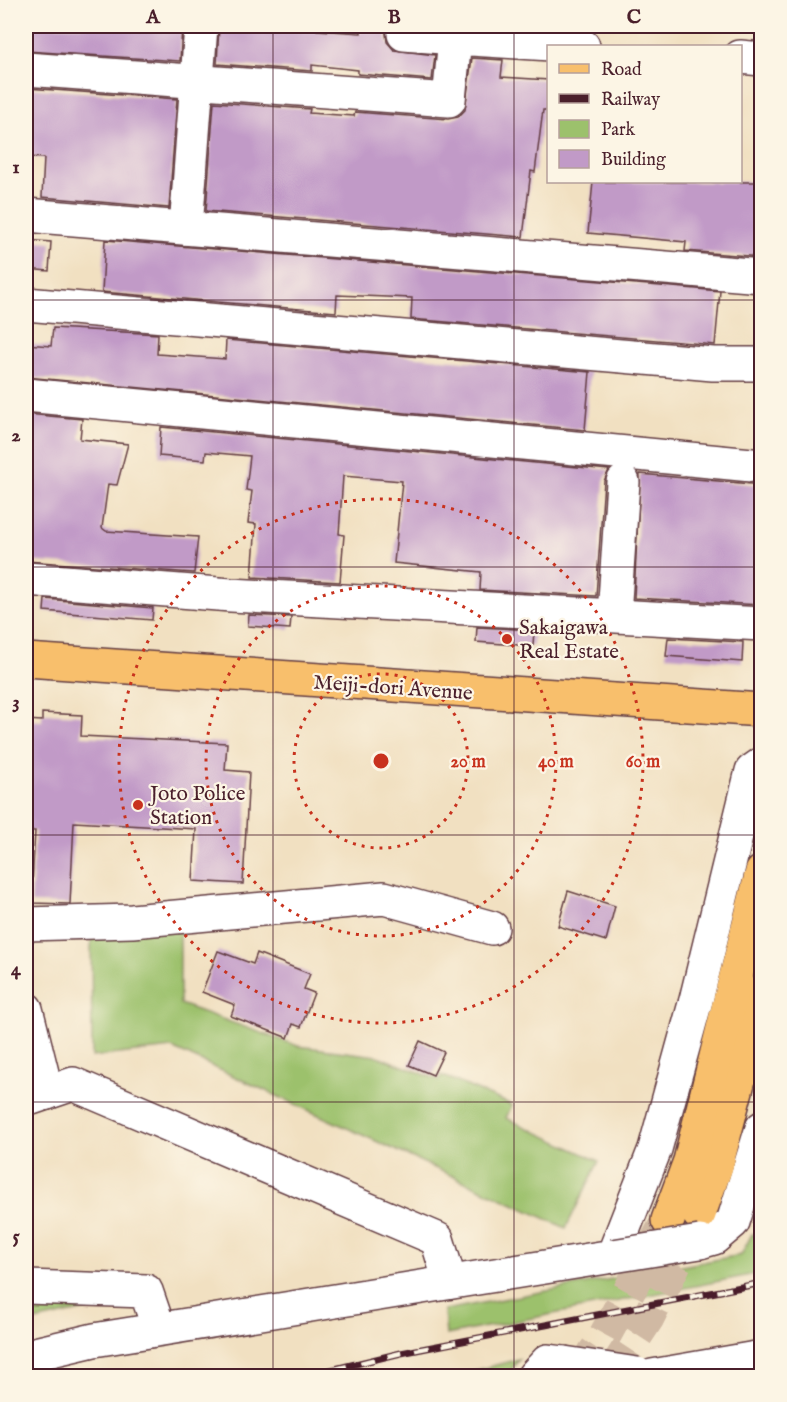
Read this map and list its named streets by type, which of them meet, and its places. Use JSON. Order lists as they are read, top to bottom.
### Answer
{
  "streets": {
    "main road": ["Meiji-dori Avenue"]
  },
  "places": ["Sakaigawa Real Estate", "Joto Police Station"],
  "legend": [
    "Road",
    "Railway",
    "Park",
    "Building"
  ],
  "grid": {
    "columns": ["A", "B", "C"],
    "rows": [
      "1",
      "2",
      "3",
      "4",
      "5"
    ]
  },
  "rings": ["20 m", "40 m", "60 m"]
}
